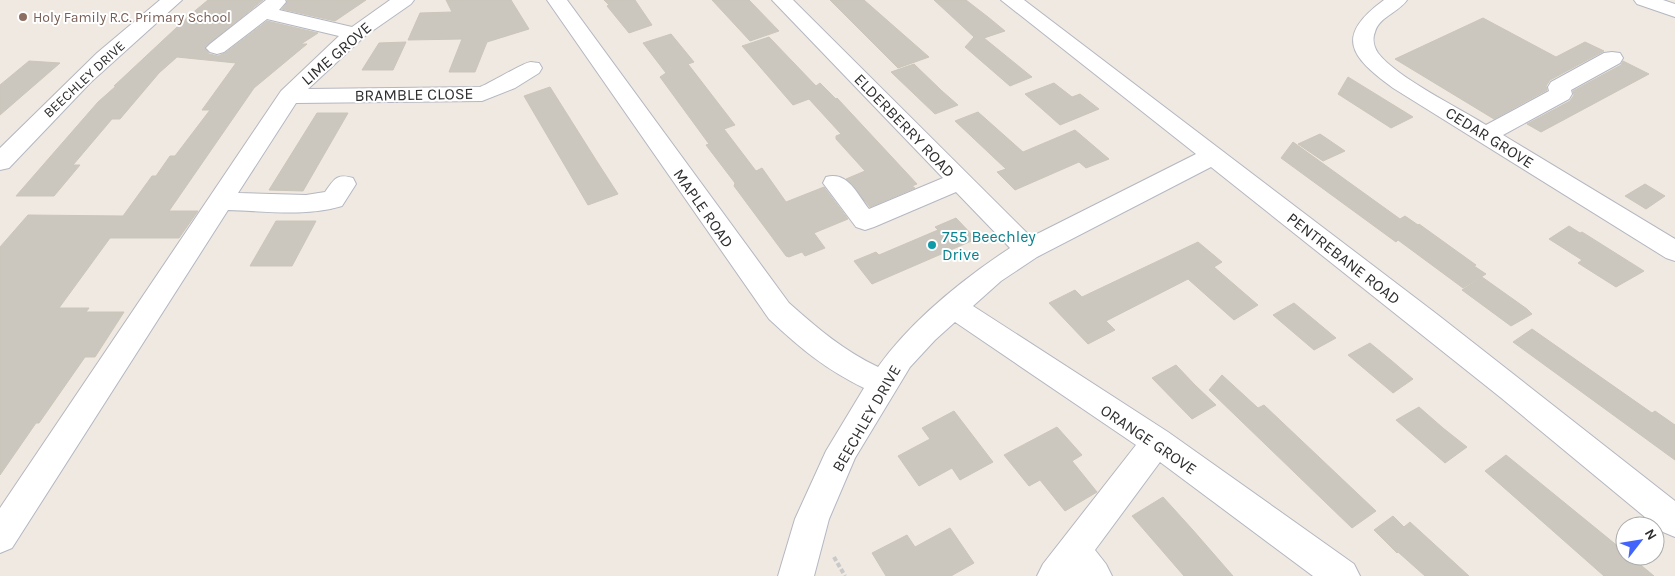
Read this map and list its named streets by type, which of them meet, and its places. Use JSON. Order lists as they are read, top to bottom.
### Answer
{
  "streets": {
    "street": [
      "LIME GROVE",
      "BEECHLEY DRIVE",
      "BRAMBLE CLOSE",
      "ELDERBERRY ROAD",
      "CEDAR GROVE",
      "MAPLE ROAD",
      "PENTREBANE ROAD",
      "ORANGE GROVE"
    ]
  },
  "crossings": [
    ["LIME GROVE", "BRAMBLE CLOSE"],
    ["BEECHLEY DRIVE", "ELDERBERRY ROAD"],
    ["BEECHLEY DRIVE", "MAPLE ROAD"],
    ["BEECHLEY DRIVE", "PENTREBANE ROAD"],
    ["BEECHLEY DRIVE", "ORANGE GROVE"]
  ],
  "places": ["Holy Family R.C. Primary School", "755 Beechley Drive"],
  "north": "top right"
}
